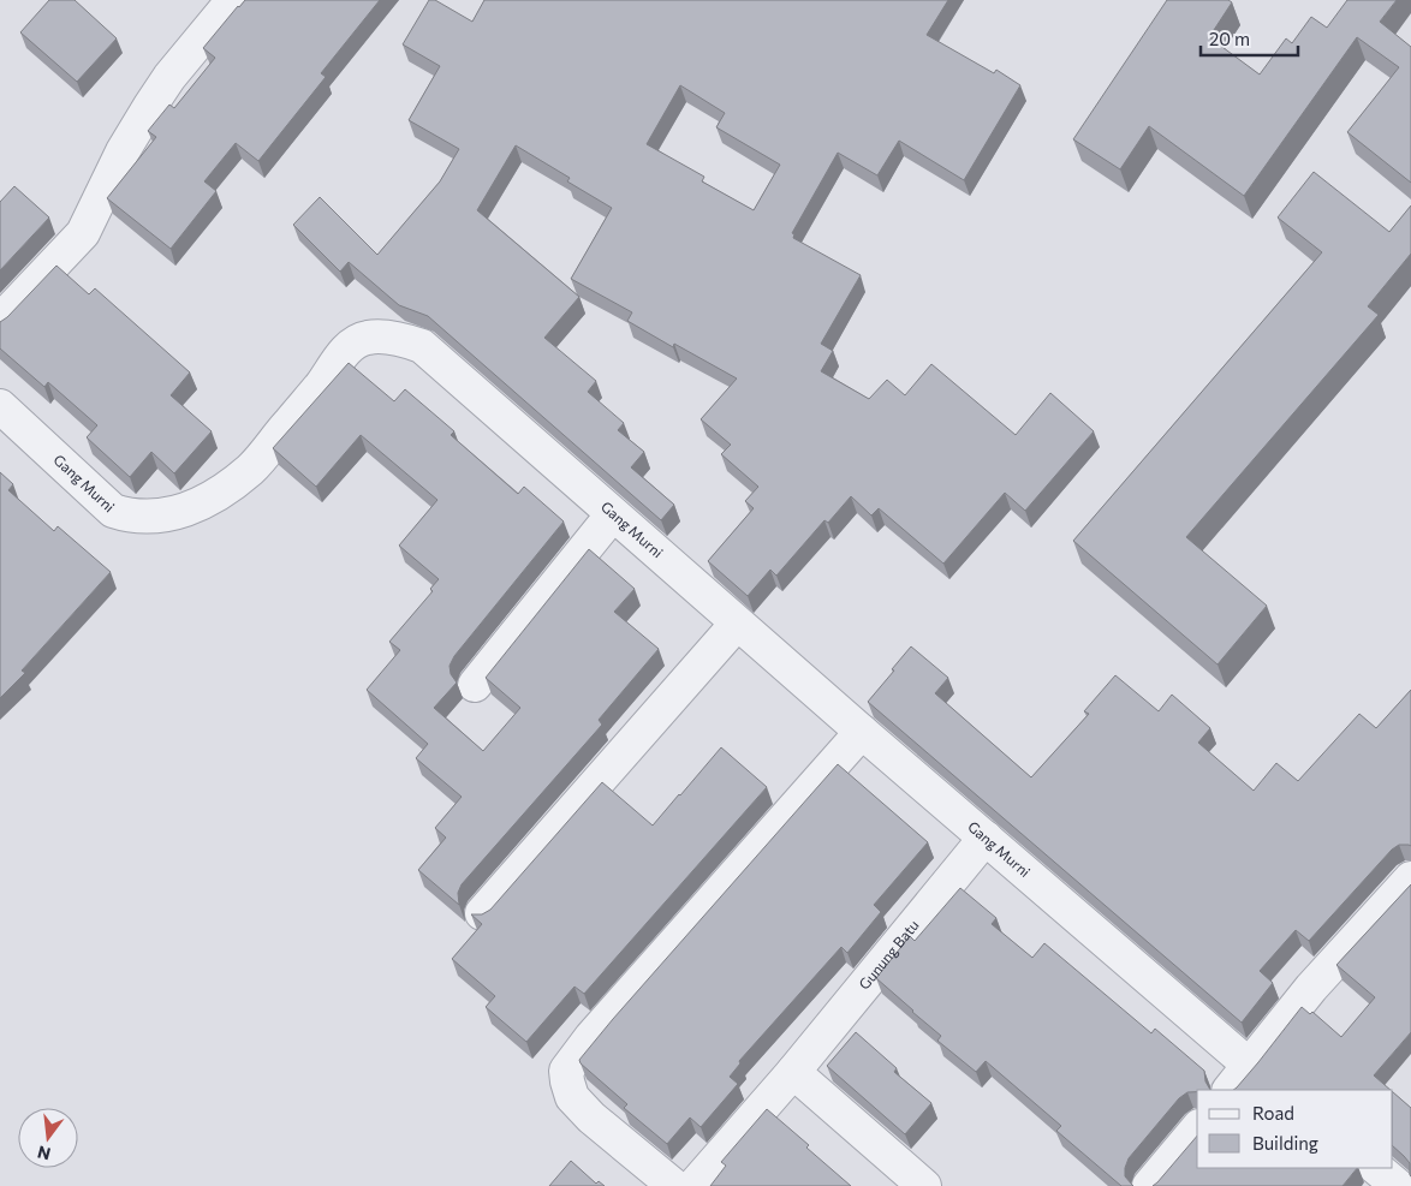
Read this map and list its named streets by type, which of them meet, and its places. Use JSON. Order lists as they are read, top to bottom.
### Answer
{
  "streets": {
    "street": ["Gang Murni", "Gunung Batu"]
  },
  "crossings": [
    ["Gang Murni", "Gunung Batu"]
  ],
  "legend": ["Road", "Building"],
  "scale_bar": "20 m",
  "north": "bottom"
}
